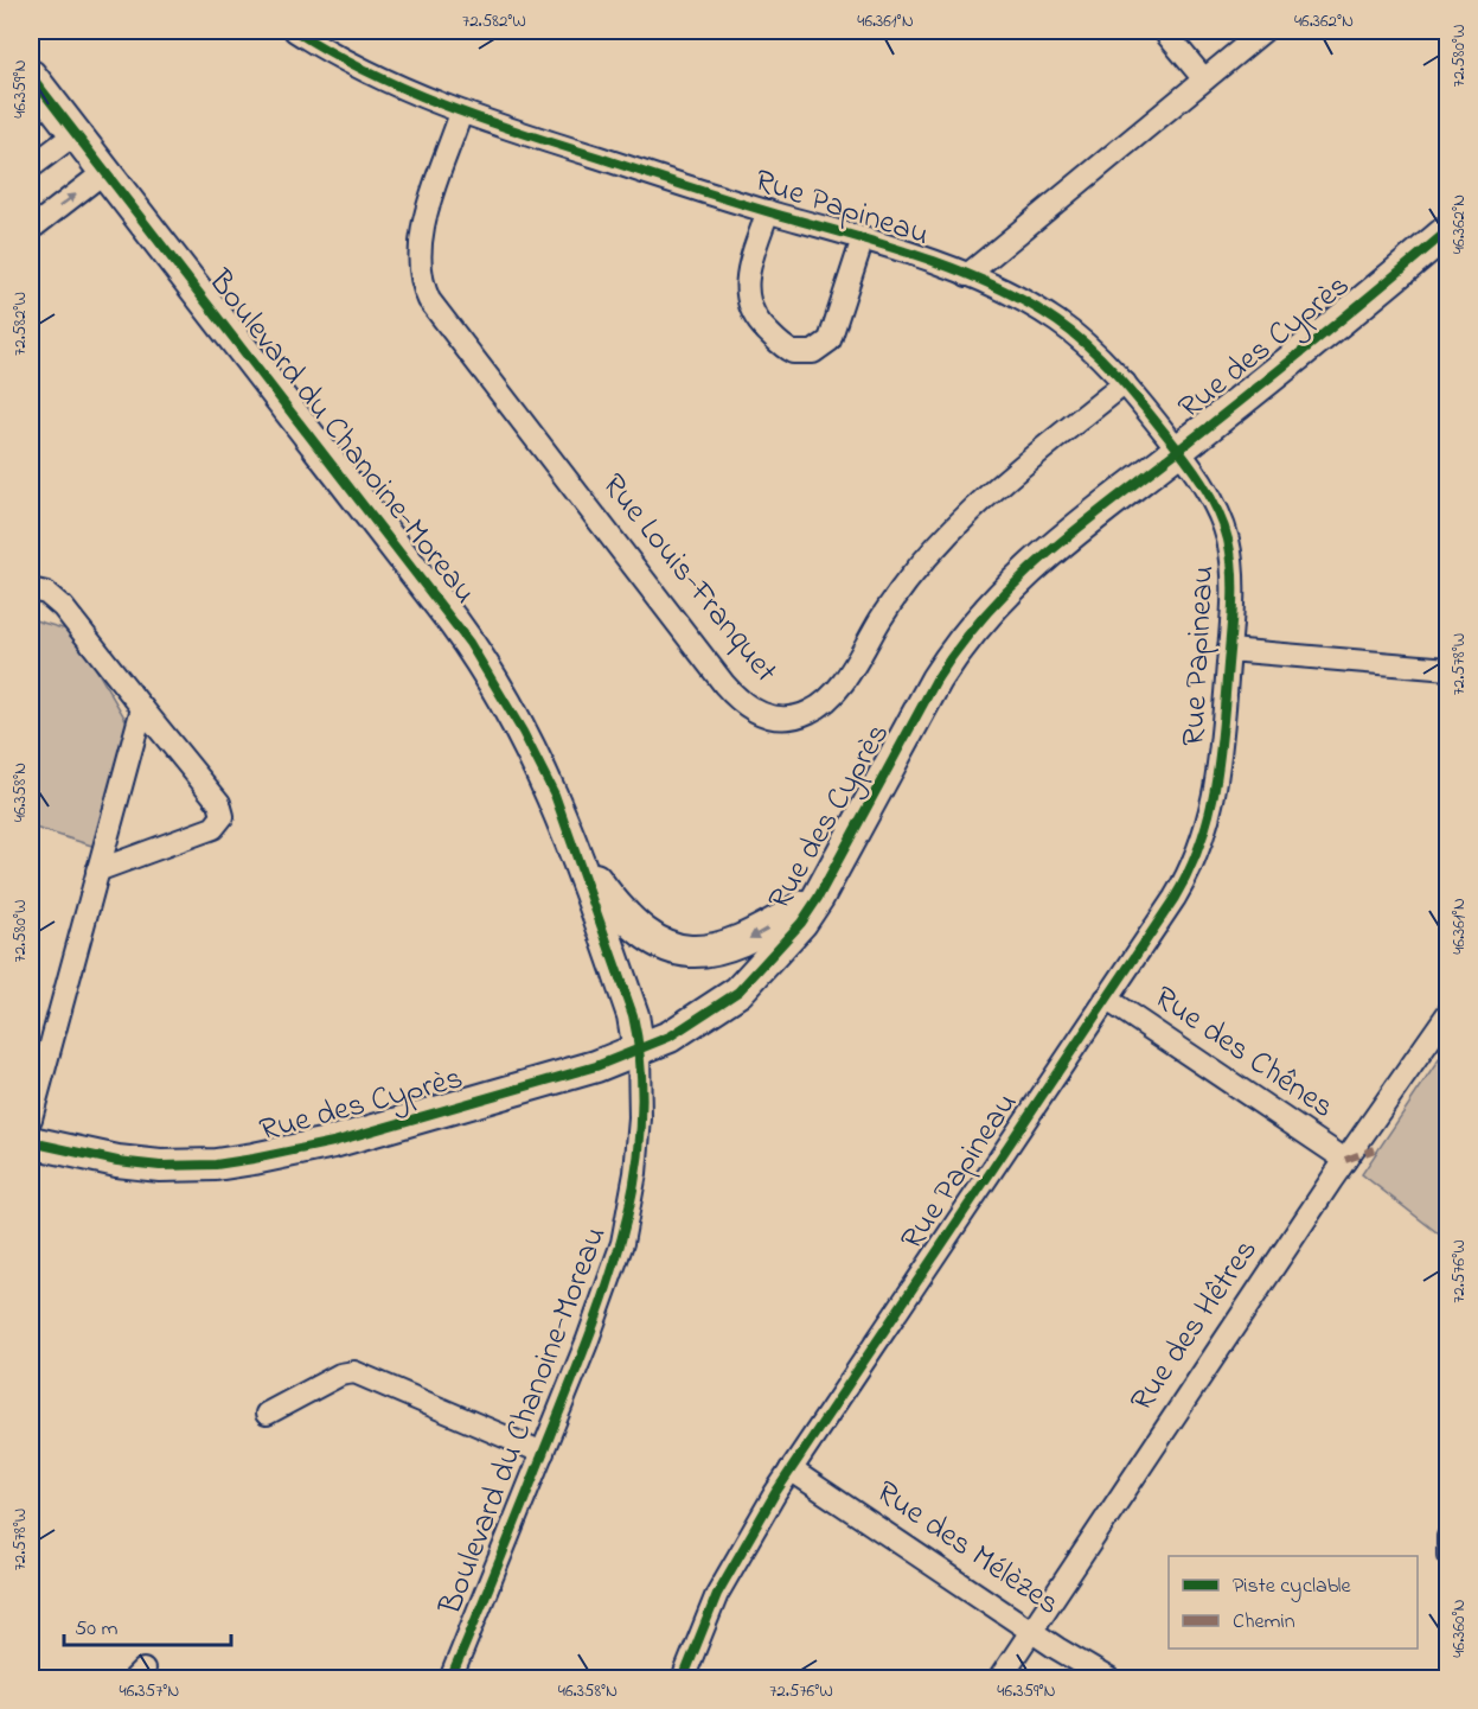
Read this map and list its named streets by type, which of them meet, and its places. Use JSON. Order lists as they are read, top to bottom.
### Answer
{
  "streets": {
    "street": [
      "Rue Papineau",
      "Rue des Cyprès",
      "Boulevard du Chanoine-Moreau",
      "Rue Louis-Franquet",
      "Rue des Chênes",
      "Rue des Hêtres",
      "Rue des Mélèzes"
    ]
  },
  "crossings": [
    ["Rue Papineau", "Rue des Cyprès"],
    ["Rue Papineau", "Rue Louis-Franquet"],
    ["Rue Papineau", "Rue des Chênes"],
    ["Rue Papineau", "Rue des Mélèzes"],
    ["Rue des Cyprès", "Boulevard du Chanoine-Moreau"],
    ["Rue des Chênes", "Rue des Hêtres"],
    ["Rue des Hêtres", "Rue des Mélèzes"]
  ],
  "legend": ["Piste cyclable", "Chemin"],
  "scale_bar": "50 m",
  "coordinates": [
    "72.582°W",
    "46.361°N",
    "46.362°N",
    "72.580°W",
    "46.359°N",
    "72.578°W",
    "46.358°N",
    "72.576°W",
    "46.360°N",
    "46.357°N"
  ]
}
